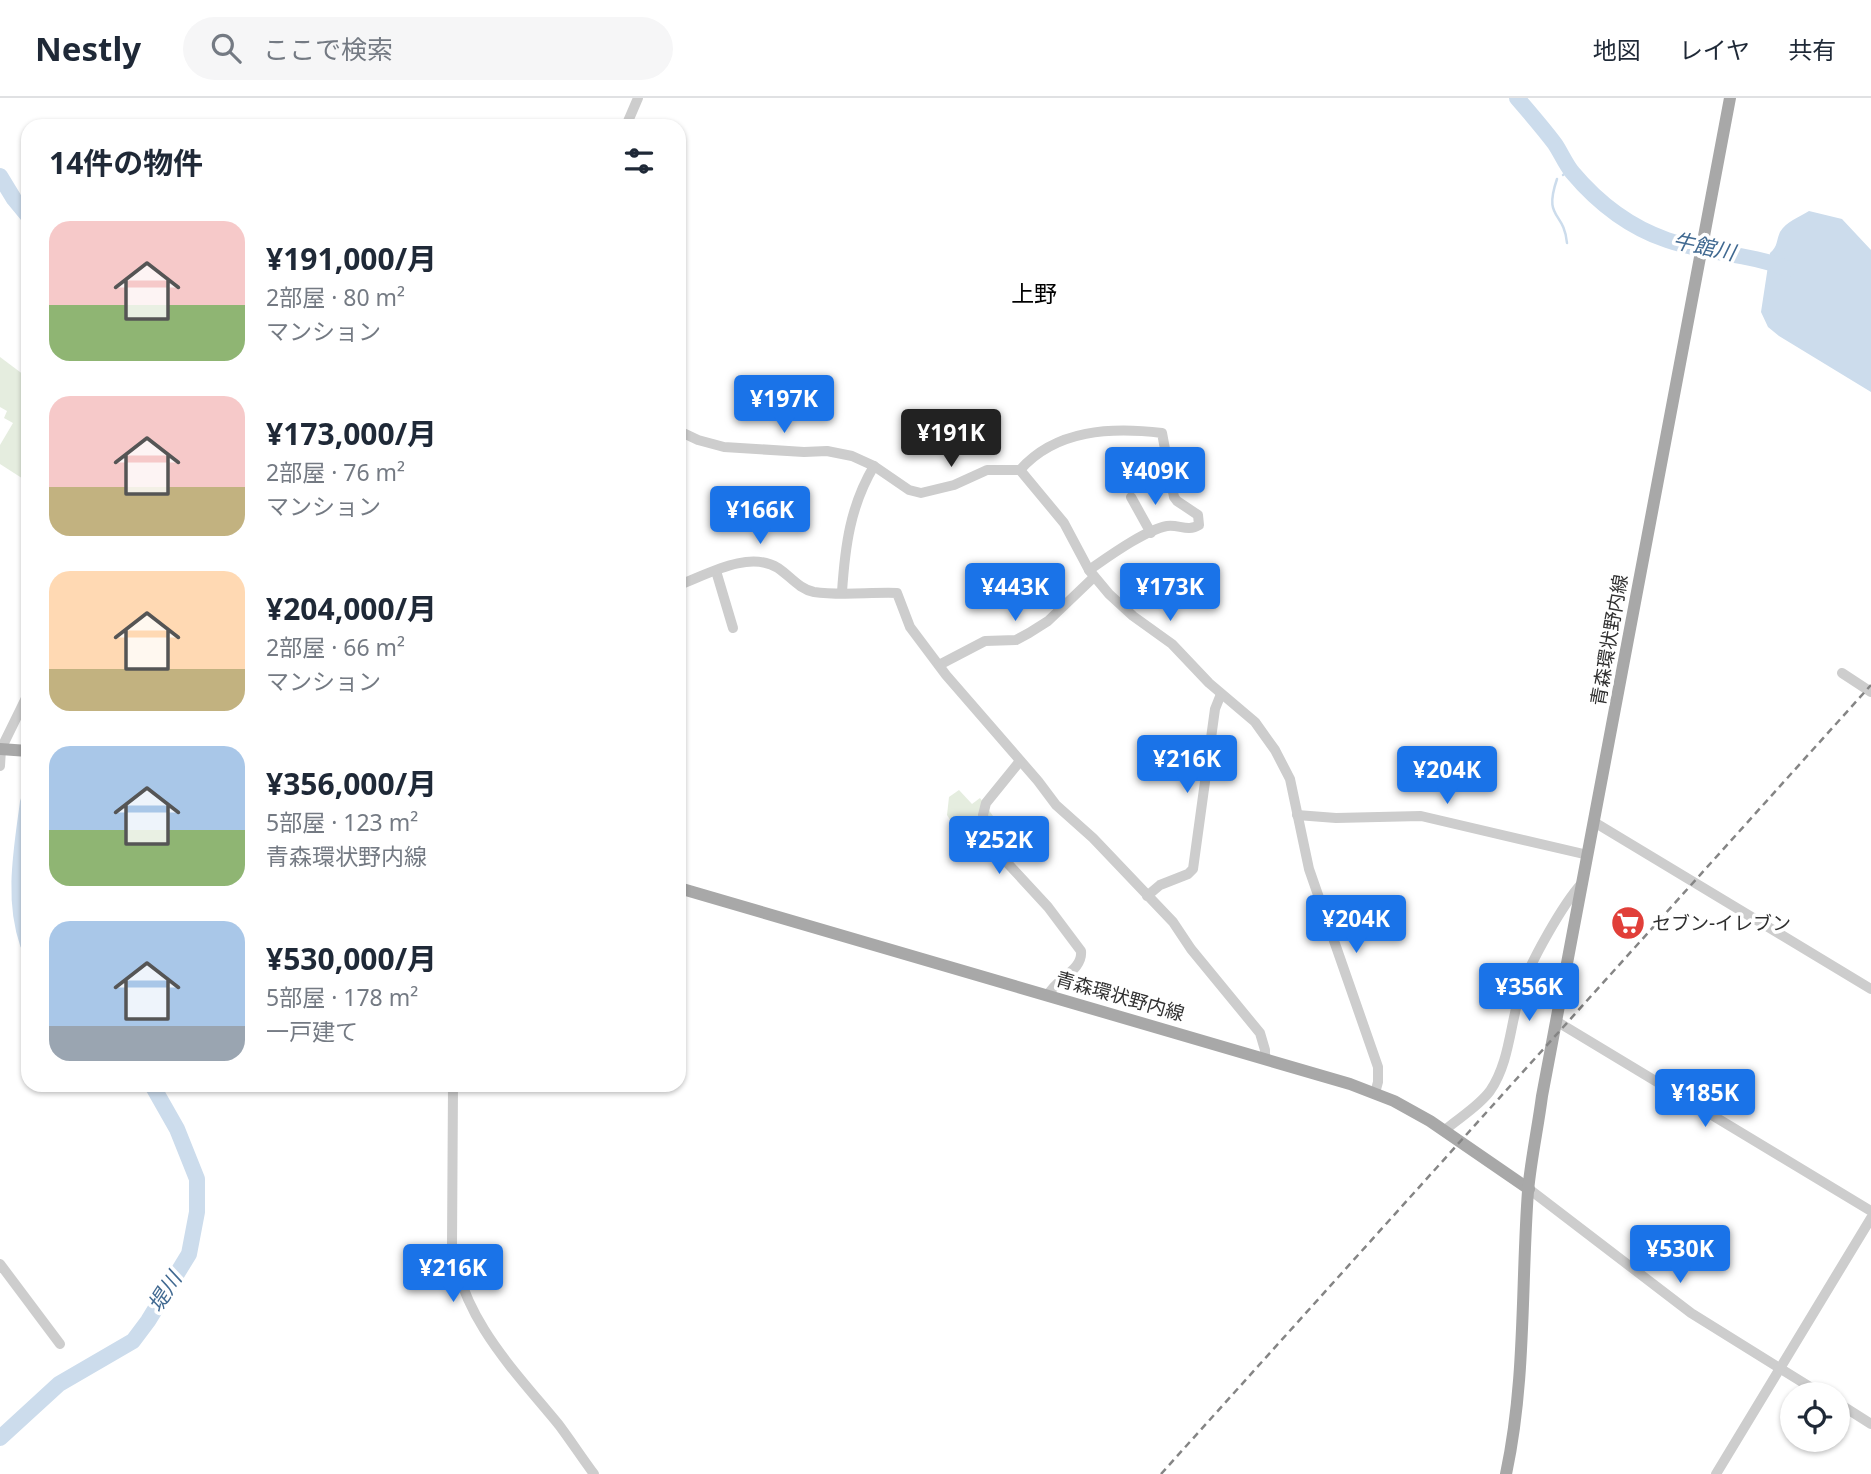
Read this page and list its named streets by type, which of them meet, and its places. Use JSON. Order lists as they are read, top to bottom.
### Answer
{
  "streets": {
    "main road": ["青森環状野内線"]
  },
  "districts": ["上野"],
  "water": ["牛館川", "堤川"],
  "places": {
    "supermarket": ["セブン-イレブン"]
  },
  "page": {
    "header": "Nestly",
    "search": "ここで検索",
    "nav": ["地図", "レイヤ", "共有"],
    "heading": "14件の物件",
    "list": [
      {
        "name": "¥191,000/月",
        "note": "2部屋 · 80 m² · マンション"
      },
      {
        "name": "¥173,000/月",
        "note": "2部屋 · 76 m² · マンション"
      },
      {
        "name": "¥204,000/月",
        "note": "2部屋 · 66 m² · マンション"
      },
      {
        "name": "¥356,000/月",
        "note": "5部屋 · 123 m² · 青森環状野内線"
      },
      {
        "name": "¥530,000/月",
        "note": "5部屋 · 178 m² · 一戸建て"
      }
    ],
    "price": [
      "¥197K",
      "¥191K",
      "¥409K",
      "¥166K",
      "¥443K",
      "¥173K",
      "¥216K",
      "¥204K",
      "¥252K",
      "¥204K",
      "¥356K",
      "¥185K",
      "¥530K",
      "¥216K"
    ]
  }
}
